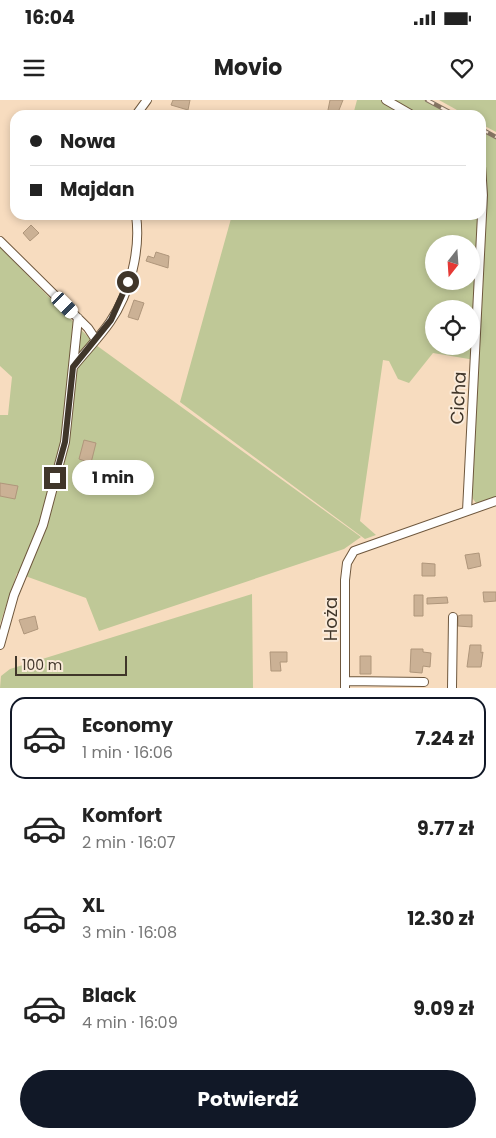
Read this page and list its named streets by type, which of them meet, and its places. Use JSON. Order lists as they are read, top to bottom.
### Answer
{
  "streets": {
    "street": ["Cicha", "Hoża"]
  },
  "crossings": [
    ["Cicha", "Hoża"]
  ],
  "scale_bar": "100 m",
  "north": "bottom",
  "page": {
    "status": "16:04",
    "header": "Movio",
    "banner": ["Nowa", "Majdan"],
    "bubble": "1 min",
    "scale": "100 m",
    "list": [
      {
        "name": "Economy",
        "note": "1 min · 16:06",
        "value": "7.24 zł"
      },
      {
        "name": "Komfort",
        "note": "2 min · 16:07",
        "value": "9.77 zł"
      },
      {
        "name": "XL",
        "note": "3 min · 16:08",
        "value": "12.30 zł"
      },
      {
        "name": "Black",
        "note": "4 min · 16:09",
        "value": "9.09 zł"
      }
    ],
    "buttons": "Potwierdź"
  }
}
